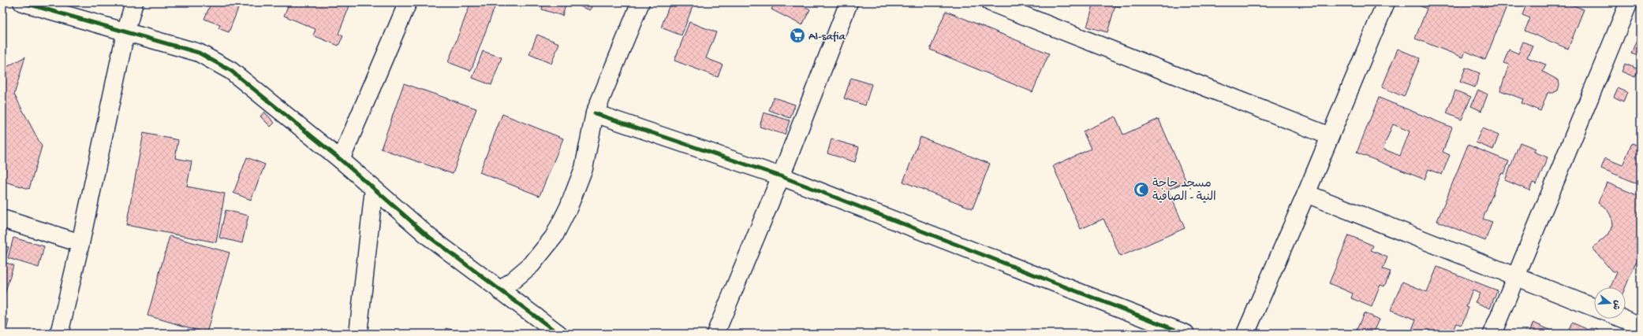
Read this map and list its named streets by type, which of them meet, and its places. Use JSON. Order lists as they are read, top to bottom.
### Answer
{
  "places": {
    "supermarket": ["Al-safia"],
    "mosque": ["مسجد حاجة النية - الصافية"]
  },
  "north": "right"
}
